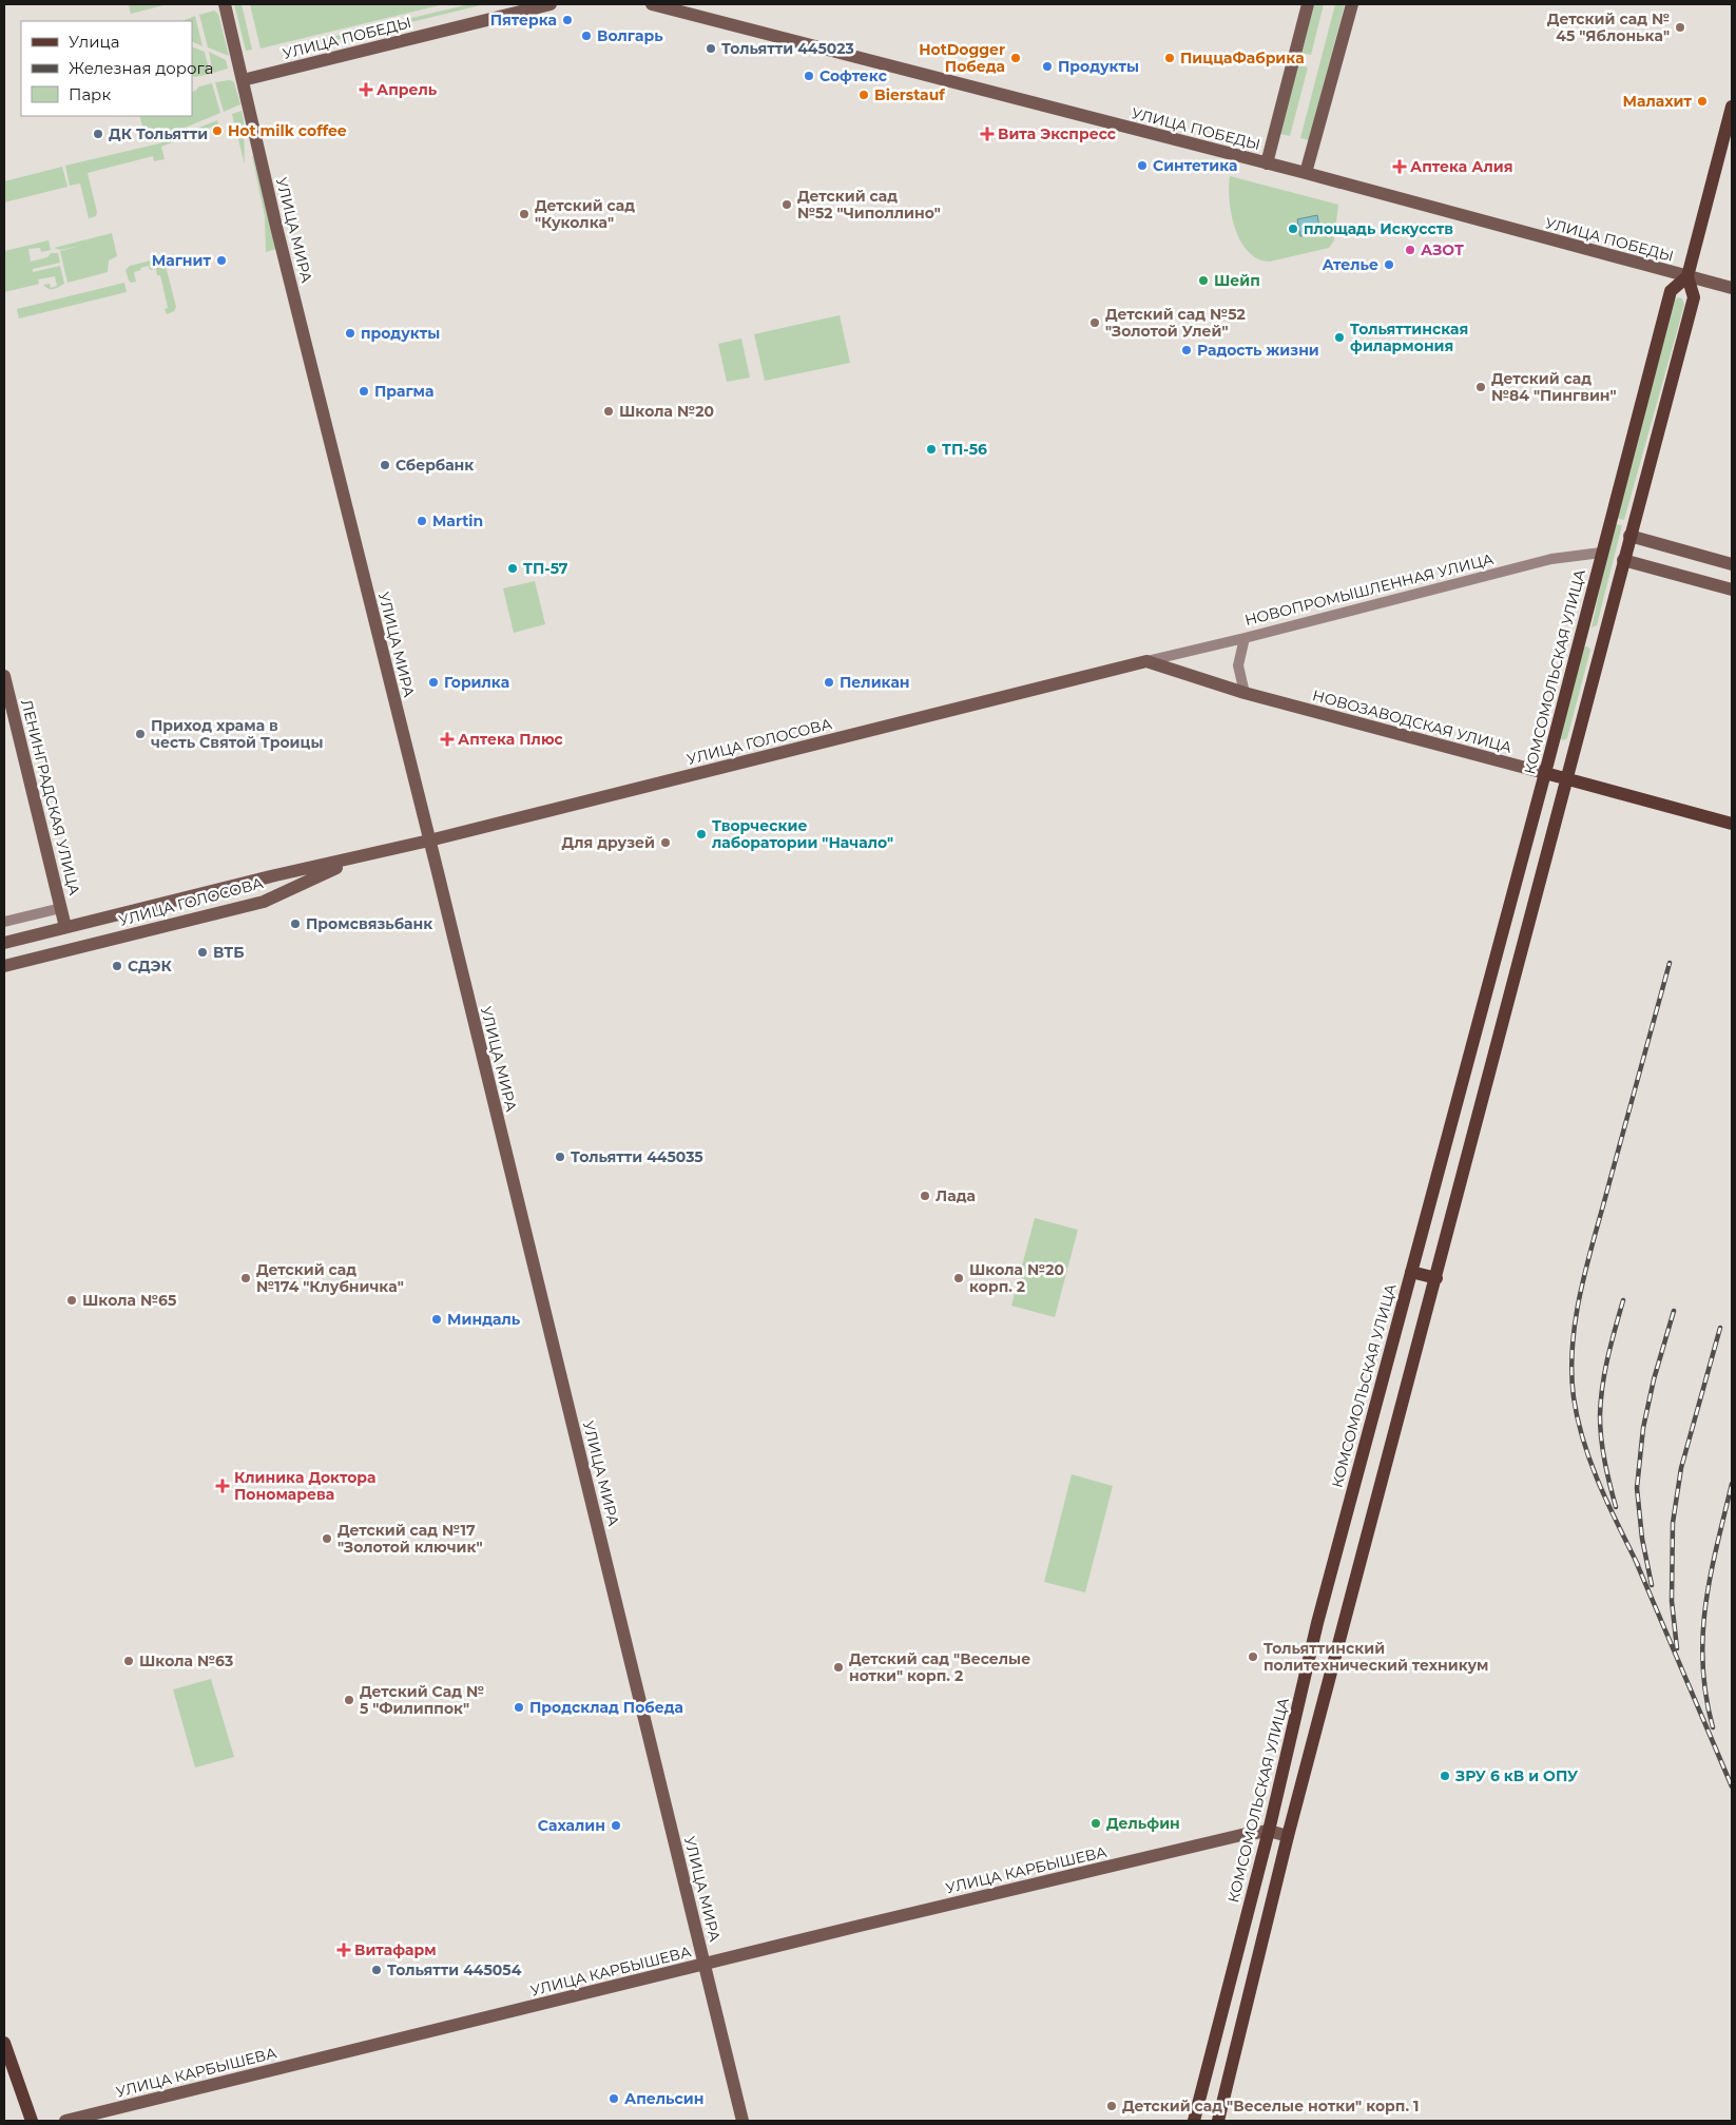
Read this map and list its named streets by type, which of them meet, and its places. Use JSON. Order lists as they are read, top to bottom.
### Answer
{
  "streets": {
    "main road": [
      "УЛИЦА ПОБЕДЫ",
      "УЛИЦА МИРА",
      "КОМСОМОЛЬСКАЯ УЛИЦА",
      "НОВОЗАВОДСКАЯ УЛИЦА",
      "УЛИЦА ГОЛОСОВА",
      "ЛЕНИНГРАДСКАЯ УЛИЦА",
      "УЛИЦА КАРБЫШЕВА"
    ],
    "street": ["НОВОПРОМЫШЛЕННАЯ УЛИЦА"]
  },
  "crossings": [
    ["УЛИЦА ПОБЕДЫ", "УЛИЦА МИРА"],
    ["УЛИЦА ПОБЕДЫ", "КОМСОМОЛЬСКАЯ УЛИЦА"],
    ["УЛИЦА МИРА", "УЛИЦА ГОЛОСОВА"],
    ["УЛИЦА МИРА", "УЛИЦА КАРБЫШЕВА"],
    ["НОВОПРОМЫШЛЕННАЯ УЛИЦА", "КОМСОМОЛЬСКАЯ УЛИЦА"],
    ["НОВОПРОМЫШЛЕННАЯ УЛИЦА", "НОВОЗАВОДСКАЯ УЛИЦА"],
    ["НОВОПРОМЫШЛЕННАЯ УЛИЦА", "УЛИЦА ГОЛОСОВА"],
    ["КОМСОМОЛЬСКАЯ УЛИЦА", "НОВОЗАВОДСКАЯ УЛИЦА"],
    ["КОМСОМОЛЬСКАЯ УЛИЦА", "УЛИЦА КАРБЫШЕВА"],
    ["НОВОЗАВОДСКАЯ УЛИЦА", "УЛИЦА ГОЛОСОВА"],
    ["УЛИЦА ГОЛОСОВА", "ЛЕНИНГРАДСКАЯ УЛИЦА"]
  ],
  "places": {
    "other": [
      "Пятерка",
      "Детский сад № 45 \"Яблонька\"",
      "Волгарь",
      "Тольятти 445023",
      "HotDogger Победа",
      "ПиццаФабрика",
      "Продукты",
      "Софтекс",
      "Bierstauf",
      "Малахит",
      "Hot milk coffee",
      "ДК Тольятти",
      "Синтетика",
      "Детский сад №52 \"Чиполлино\"",
      "Детский сад \"Куколка\"",
      "площадь Искусств",
      "АЗОТ",
      "Магнит",
      "Ателье",
      "Шейп",
      "Детский сад №52 \"Золотой Улей\"",
      "продукты",
      "Тольяттинская филармония",
      "Радость жизни",
      "Детский сад №84 \"Пингвин\"",
      "Прагма",
      "Школа №20",
      "ТП-56",
      "Сбербанк",
      "Martin",
      "ТП-57",
      "Горилка",
      "Пеликан",
      "Приход храма в честь Святой Троицы",
      "Творческие лаборатории \"Начало\"",
      "Для друзей",
      "Промсвязьбанк",
      "ВТБ",
      "СДЭК",
      "Тольятти 445035",
      "Лада",
      "Детский сад №174 \"Клубничка\"",
      "Школа №20 корп. 2",
      "Школа №65",
      "Миндаль",
      "Детский сад №17 \"Золотой ключик\"",
      "Тольяттинский политехнический техникум",
      "Школа №63",
      "Детский сад \"Веселые нотки\" корп. 2",
      "Детский Сад № 5 \"Филиппок\"",
      "Продсклад Победа",
      "ЗРУ 6 кВ и ОПУ",
      "Дельфин",
      "Сахалин",
      "Тольятти 445054",
      "Апельсин",
      "Детский сад \"Веселые нотки\" корп. 1"
    ],
    "health": [
      "Апрель",
      "Вита Экспресс",
      "Аптека Алия",
      "Аптека Плюс",
      "Клиника Доктора Пономарева",
      "Витафарм"
    ]
  },
  "legend": ["Улица", "Железная дорога", "Парк"]
}
